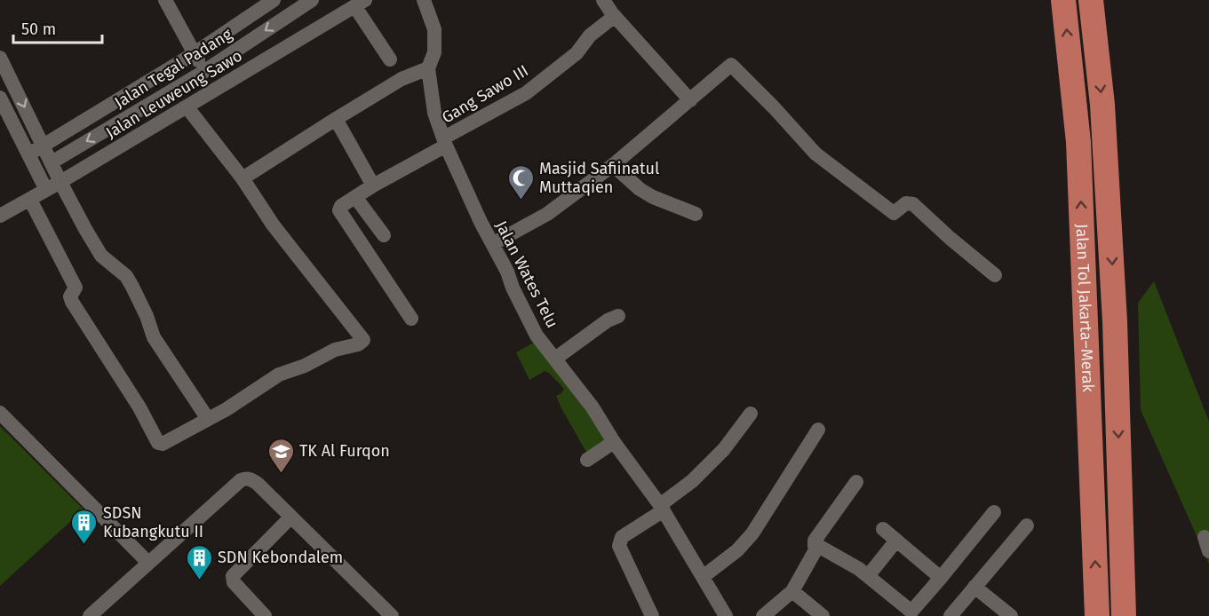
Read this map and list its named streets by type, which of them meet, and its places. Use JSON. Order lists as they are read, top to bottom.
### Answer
{
  "streets": {
    "highway": ["Jalan Tol Jakarta–Merak"],
    "street": [
      "Jalan Tegal Padang",
      "Jalan Leuweung Sawo",
      "Gang Sawo III",
      "Jalan Wates Telu"
    ]
  },
  "crossings": [
    ["Gang Sawo III", "Jalan Wates Telu"]
  ],
  "places": {
    "mosque": ["Masjid Safiinatul Muttaqien"],
    "school or university": ["TK Al Furqon"],
    "building": ["SDSN Kubangkutu II", "SDN Kebondalem"]
  },
  "scale_bar": "50 m"
}
